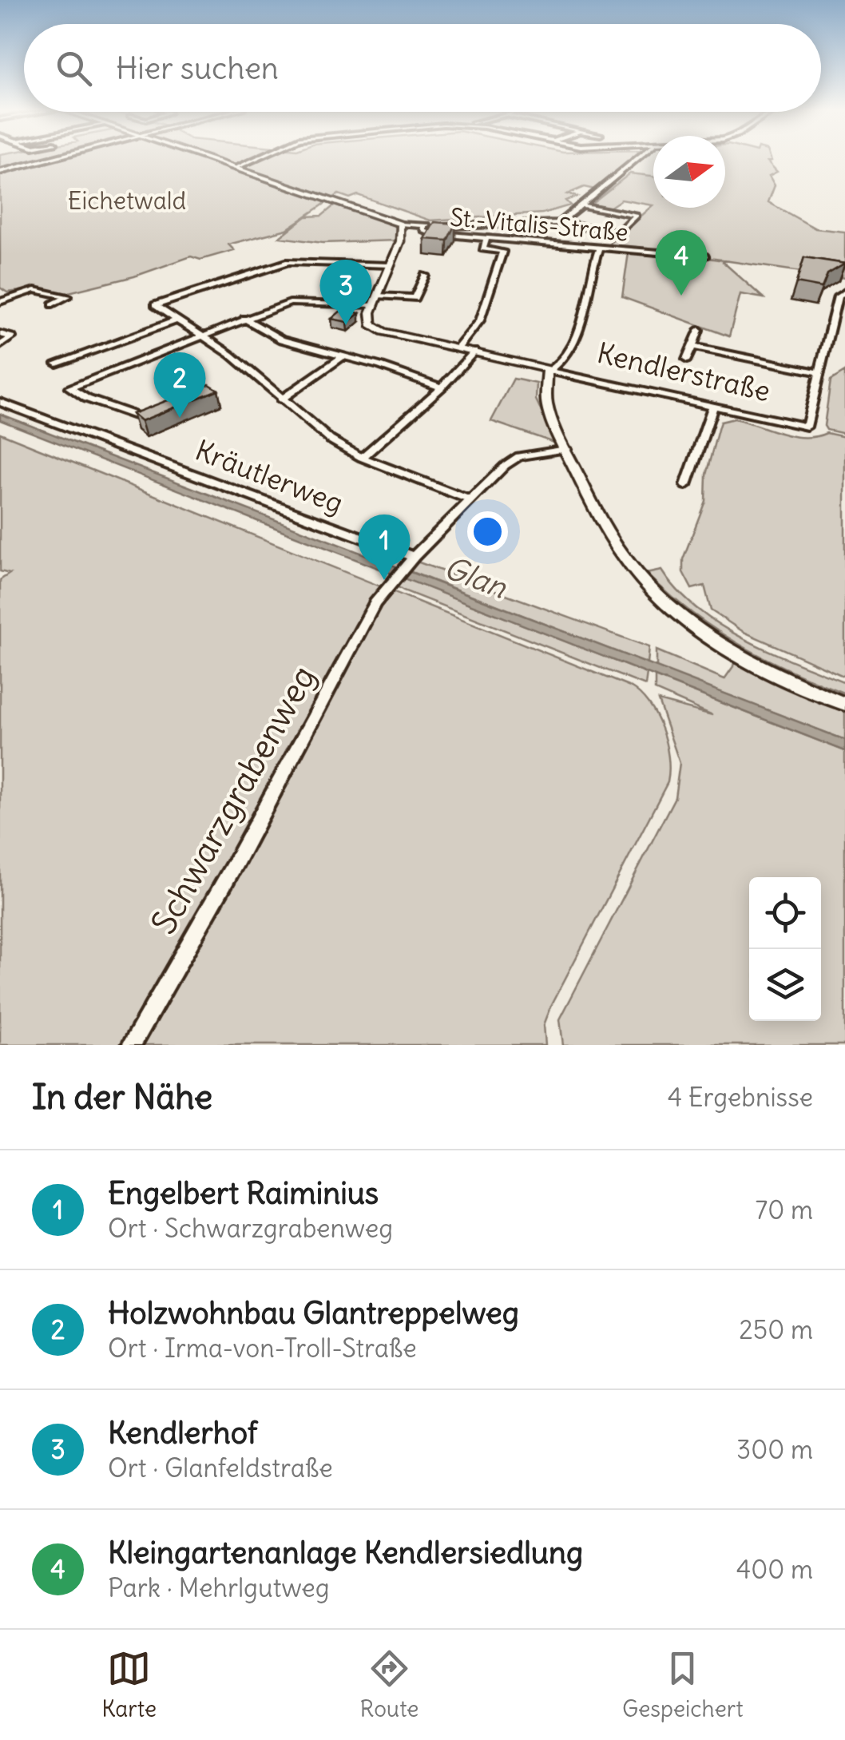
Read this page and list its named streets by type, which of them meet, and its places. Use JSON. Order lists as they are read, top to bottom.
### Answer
{
  "streets": {
    "street": [
      "St.-Vitalis-Straße",
      "Kendlerstraße",
      "Kräutlerweg",
      "Schwarzgrabenweg"
    ]
  },
  "crossings": [
    ["Kräutlerweg", "Schwarzgrabenweg"]
  ],
  "water": ["Glan"],
  "parks": ["Eichetwald"],
  "north": "right",
  "page": {
    "search": "Hier suchen",
    "pins": [
      "4",
      "3",
      "2",
      "1"
    ],
    "heading": ["In der Nähe", "4 Ergebnisse"],
    "list": [
      {
        "mark": "1",
        "name": "Engelbert Raiminius",
        "note": "Ort · Schwarzgrabenweg",
        "value": "70 m"
      },
      {
        "mark": "2",
        "name": "Holzwohnbau Glantreppelweg",
        "note": "Ort · Irma-von-Troll-Straße",
        "value": "250 m"
      },
      {
        "mark": "3",
        "name": "Kendlerhof",
        "note": "Ort · Glanfeldstraße",
        "value": "300 m"
      },
      {
        "mark": "4",
        "name": "Kleingartenanlage Kendlersiedlung",
        "note": "Park · Mehrlgutweg",
        "value": "400 m"
      }
    ],
    "nav": ["Karte", "Route", "Gespeichert"]
  }
}
